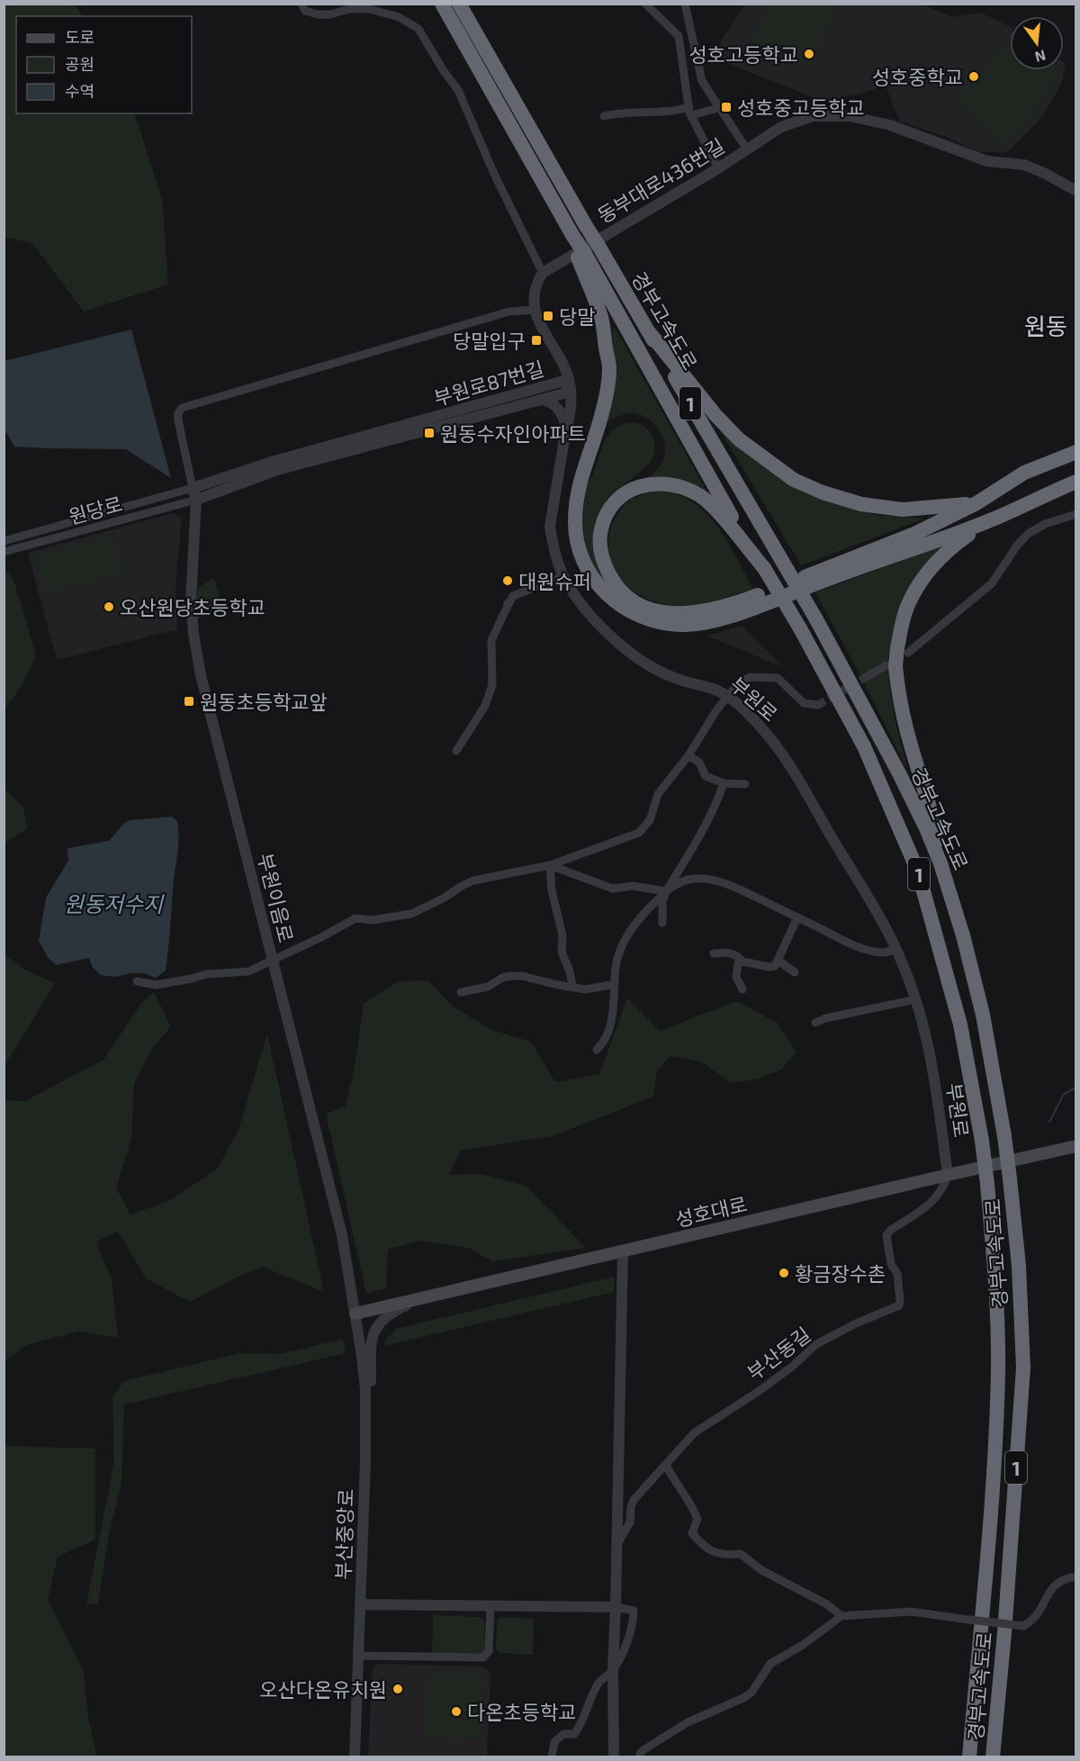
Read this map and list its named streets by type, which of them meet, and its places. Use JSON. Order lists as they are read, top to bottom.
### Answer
{
  "streets": {
    "highway": ["경부고속도로", "1"],
    "main road": ["성호대로"],
    "street": [
      "동부대로436번길",
      "부원로87번길",
      "원당로",
      "부원로",
      "부원이음로",
      "부산동길",
      "부산중앙로"
    ]
  },
  "crossings": [
    ["부원로87번길", "원당로"],
    ["부원로87번길", "부원로"],
    ["부원로87번길", "부원이음로"],
    ["원당로", "부원이음로"],
    ["부원로", "성호대로"],
    ["부원로", "부산동길"],
    ["부원이음로", "성호대로"],
    ["부원이음로", "부산중앙로"],
    ["성호대로", "부산동길"],
    ["성호대로", "부산중앙로"]
  ],
  "districts": ["원동"],
  "water": ["원동저수지"],
  "places": {
    "other": [
      "성호고등학교",
      "성호중학교",
      "대원슈퍼",
      "오산원당초등학교",
      "황금장수촌",
      "오산다온유치원",
      "다온초등학교"
    ],
    "transit": [
      "성호중고등학교",
      "당말",
      "당말입구",
      "원동수자인아파트",
      "원동초등학교앞"
    ]
  },
  "legend": ["도로", "공원", "수역"],
  "north": "bottom"
}
